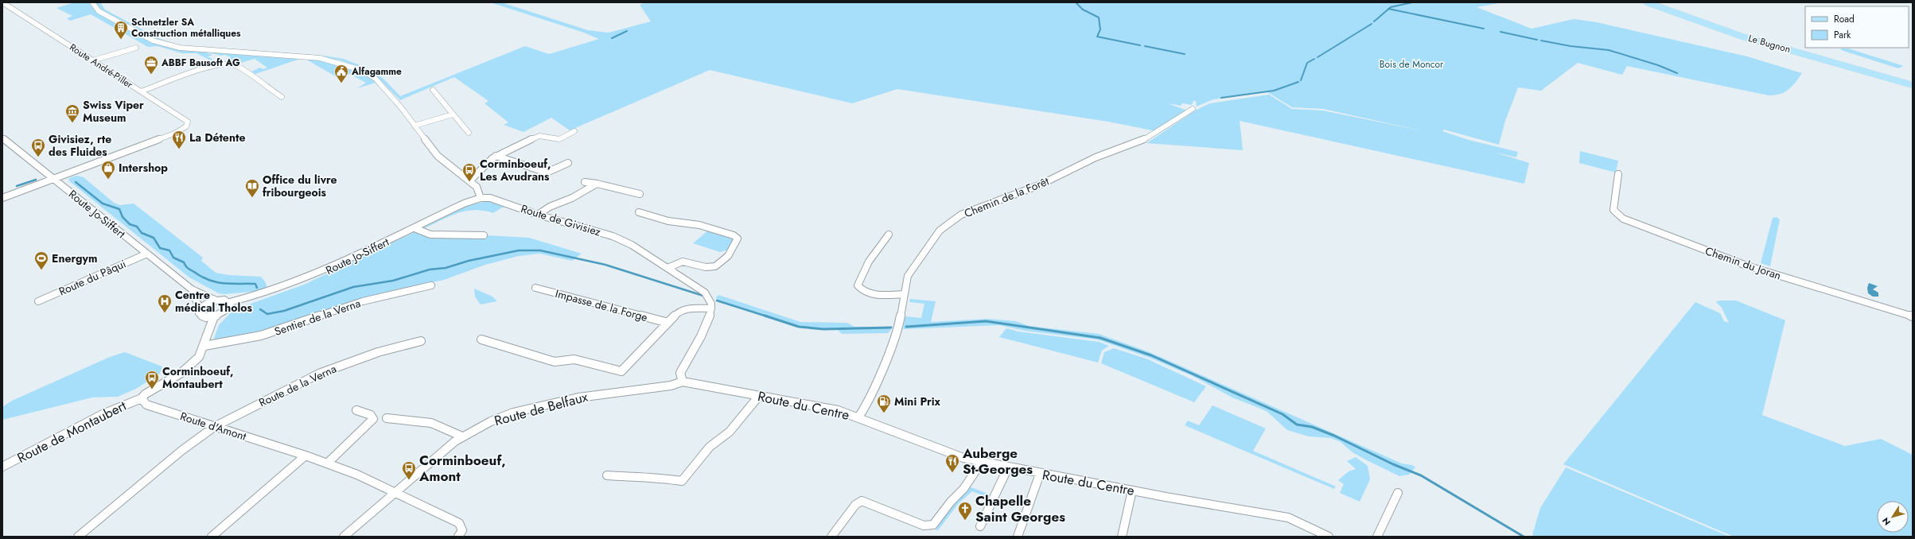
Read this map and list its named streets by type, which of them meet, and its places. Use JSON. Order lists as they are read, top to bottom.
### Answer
{
  "streets": {
    "main road": ["Le Bugnon"],
    "street": [
      "Route André-Piller",
      "Chemin de la Forêt",
      "Route Jo-Siffert",
      "Route de Givisiez",
      "Chemin du Joran",
      "Route du Pâqui",
      "Impasse de la Forge",
      "Sentier de la Verna",
      "Route de la Verna",
      "Route du Centre",
      "Route de Belfaux",
      "Route d'Amont",
      "Route de Montaubert"
    ]
  },
  "crossings": [
    ["Route André-Piller", "Route Jo-Siffert"],
    ["Chemin de la Forêt", "Route du Centre"],
    ["Route Jo-Siffert", "Route de Givisiez"],
    ["Route Jo-Siffert", "Route du Pâqui"],
    ["Route de Givisiez", "Impasse de la Forge"],
    ["Route de la Verna", "Route d'Amont"],
    ["Route du Centre", "Route de Belfaux"],
    ["Route de Belfaux", "Route d'Amont"],
    ["Route d'Amont", "Route de Montaubert"]
  ],
  "parks": ["Bois de Moncor"],
  "places": {
    "building": ["Schnetzler SA Construction métalliques"],
    "office": ["ABBF Bausoft AG"],
    "public building": ["Alfagamme"],
    "museum": ["Swiss Viper Museum"],
    "restaurant": ["La Détente", "Auberge St-Georges"],
    "bus stop": [
      "Givisiez, rte des Fluides",
      "Corminboeuf, Les Avudrans",
      "Corminboeuf, Montaubert",
      "Corminboeuf, Amont"
    ],
    "shop": ["Intershop"],
    "library": ["Office du livre fribourgeois"],
    "sports": ["Energym"],
    "hospital": ["Centre médical Tholos"],
    "fuel station": ["Mini Prix"],
    "church": ["Chapelle Saint Georges"]
  },
  "legend": ["Road", "Park"],
  "north": "bottom left"
}
